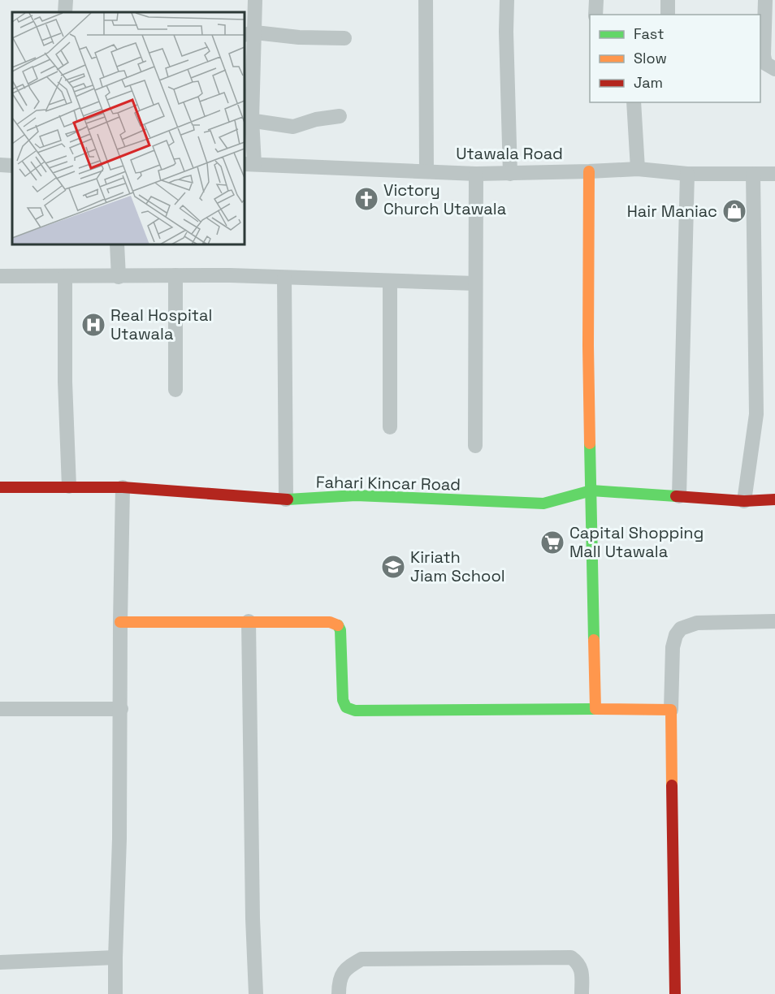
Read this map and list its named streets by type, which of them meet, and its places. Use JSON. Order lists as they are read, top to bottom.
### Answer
{
  "streets": {
    "street": ["Utawala Road", "Fahari Kincar Road"]
  },
  "places": {
    "church": ["Victory Church Utawala"],
    "shop": ["Hair Maniac"],
    "hospital": ["Real Hospital Utawala"],
    "supermarket": ["Capital Shopping Mall Utawala"],
    "school or university": ["Kiriath Jiam School"]
  },
  "legend": ["Fast", "Slow", "Jam"]
}
